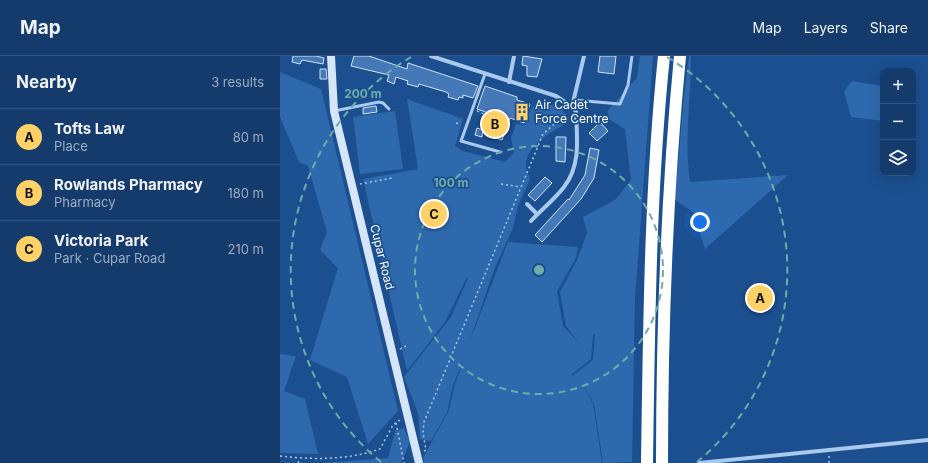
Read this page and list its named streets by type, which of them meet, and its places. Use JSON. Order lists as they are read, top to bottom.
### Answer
{
  "streets": {
    "main road": ["Cupar Road"]
  },
  "places": {
    "building": ["Air Cadet Force Centre"]
  },
  "page": {
    "header": "Map",
    "nav": ["Map", "Layers", "Share"],
    "heading": ["Nearby", "3 results"],
    "map_buttons": ["+", "−"],
    "list": [
      {
        "mark": "A",
        "name": "Tofts Law",
        "note": "Place",
        "value": "80 m"
      },
      {
        "mark": "B",
        "name": "Rowlands Pharmacy",
        "note": "Pharmacy",
        "value": "180 m"
      },
      {
        "mark": "C",
        "name": "Victoria Park",
        "note": "Park · Cupar Road",
        "value": "210 m"
      }
    ],
    "pins": ["B", "C", "A"]
  },
  "rings": ["200 m", "100 m"]
}
